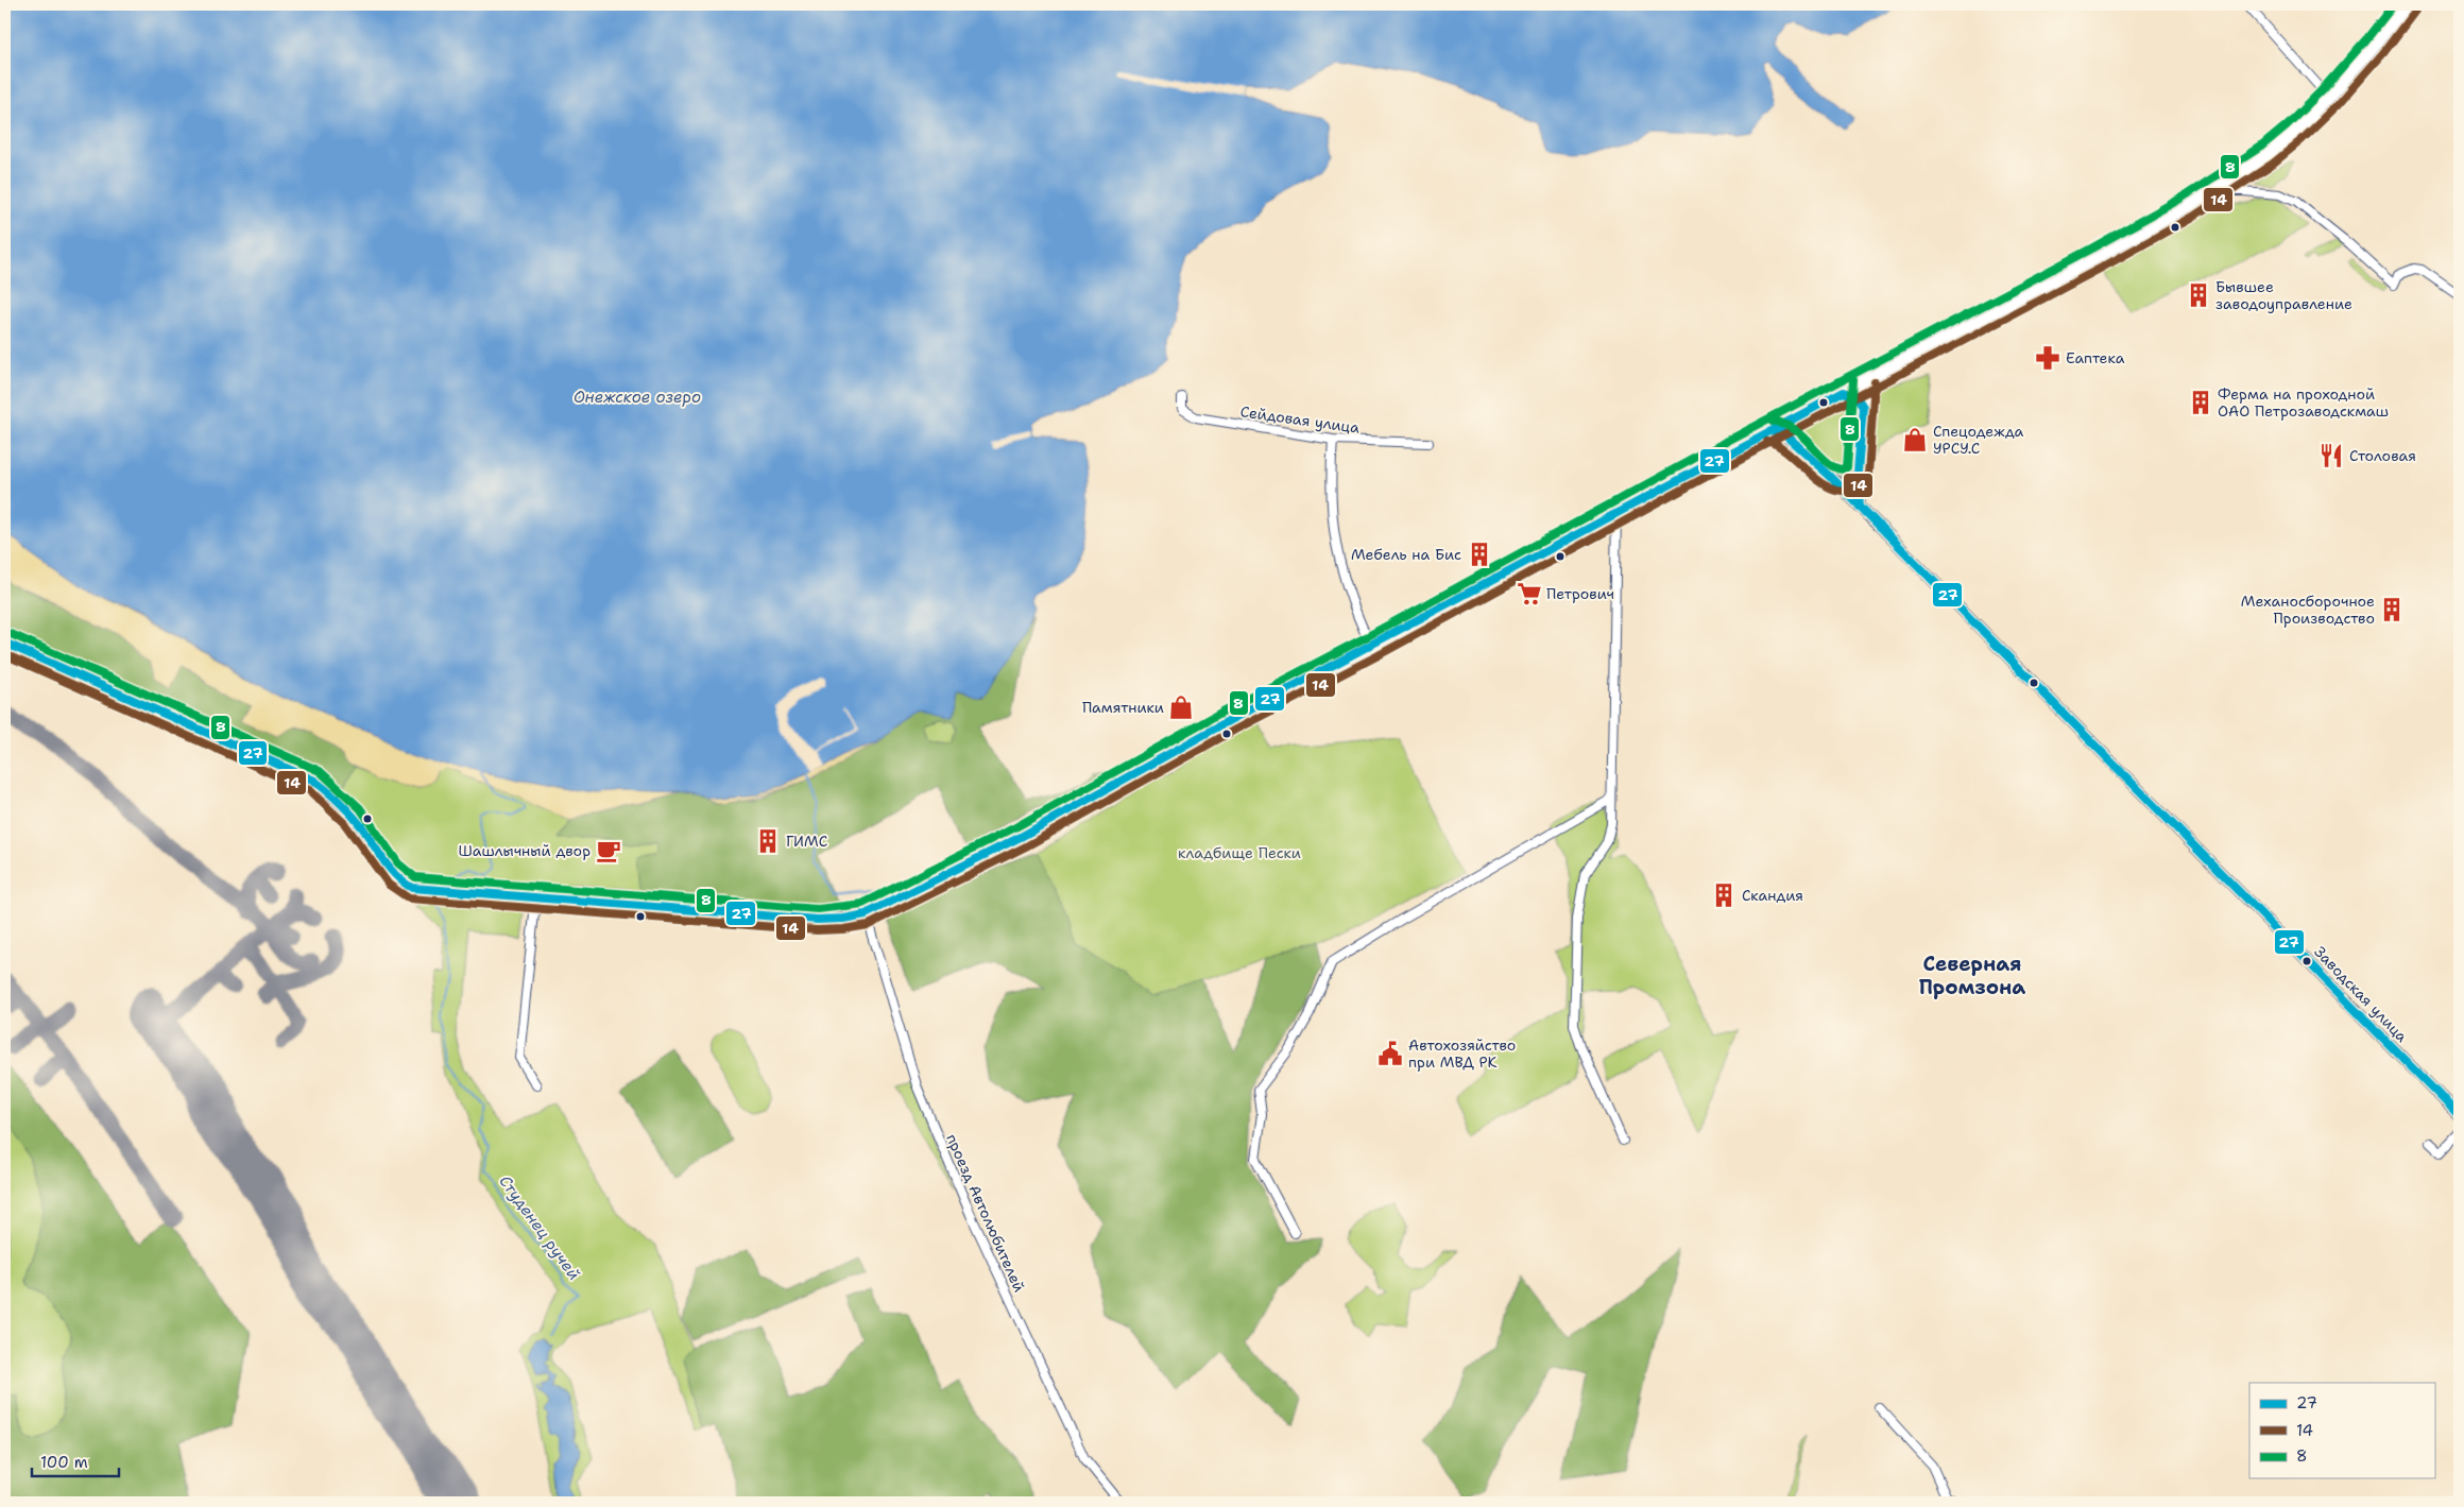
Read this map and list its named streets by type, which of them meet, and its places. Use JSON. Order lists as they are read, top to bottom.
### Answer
{
  "streets": {
    "main road": ["Заводская улица"],
    "street": ["Сейдовая улица", "проезд Автолюбителей"]
  },
  "districts": ["Северная Промзона"],
  "water": ["Онежское озеро", "Студенец ручей"],
  "parks": ["кладбище Пески"],
  "places": {
    "building": [
      "Бывшее заводоуправление",
      "Ферма на проходной ОАО Петрозаводскмаш",
      "Мебель на Бис",
      "Механосборочное Производство",
      "ГИМС",
      "Скандия"
    ],
    "pharmacy": ["Еаптека"],
    "shop": ["Спецодежда УРСУ.С", "Памятники"],
    "restaurant": ["Столовая"],
    "supermarket": ["Петрович"],
    "cafe": ["Шашлычный двор"],
    "public building": ["Автохозяйство при МВД РК"]
  },
  "lines": ["transit line 8", "transit line 14", "transit line 27"],
  "legend": ["27", "14", "8"],
  "scale_bar": "100 m"
}
